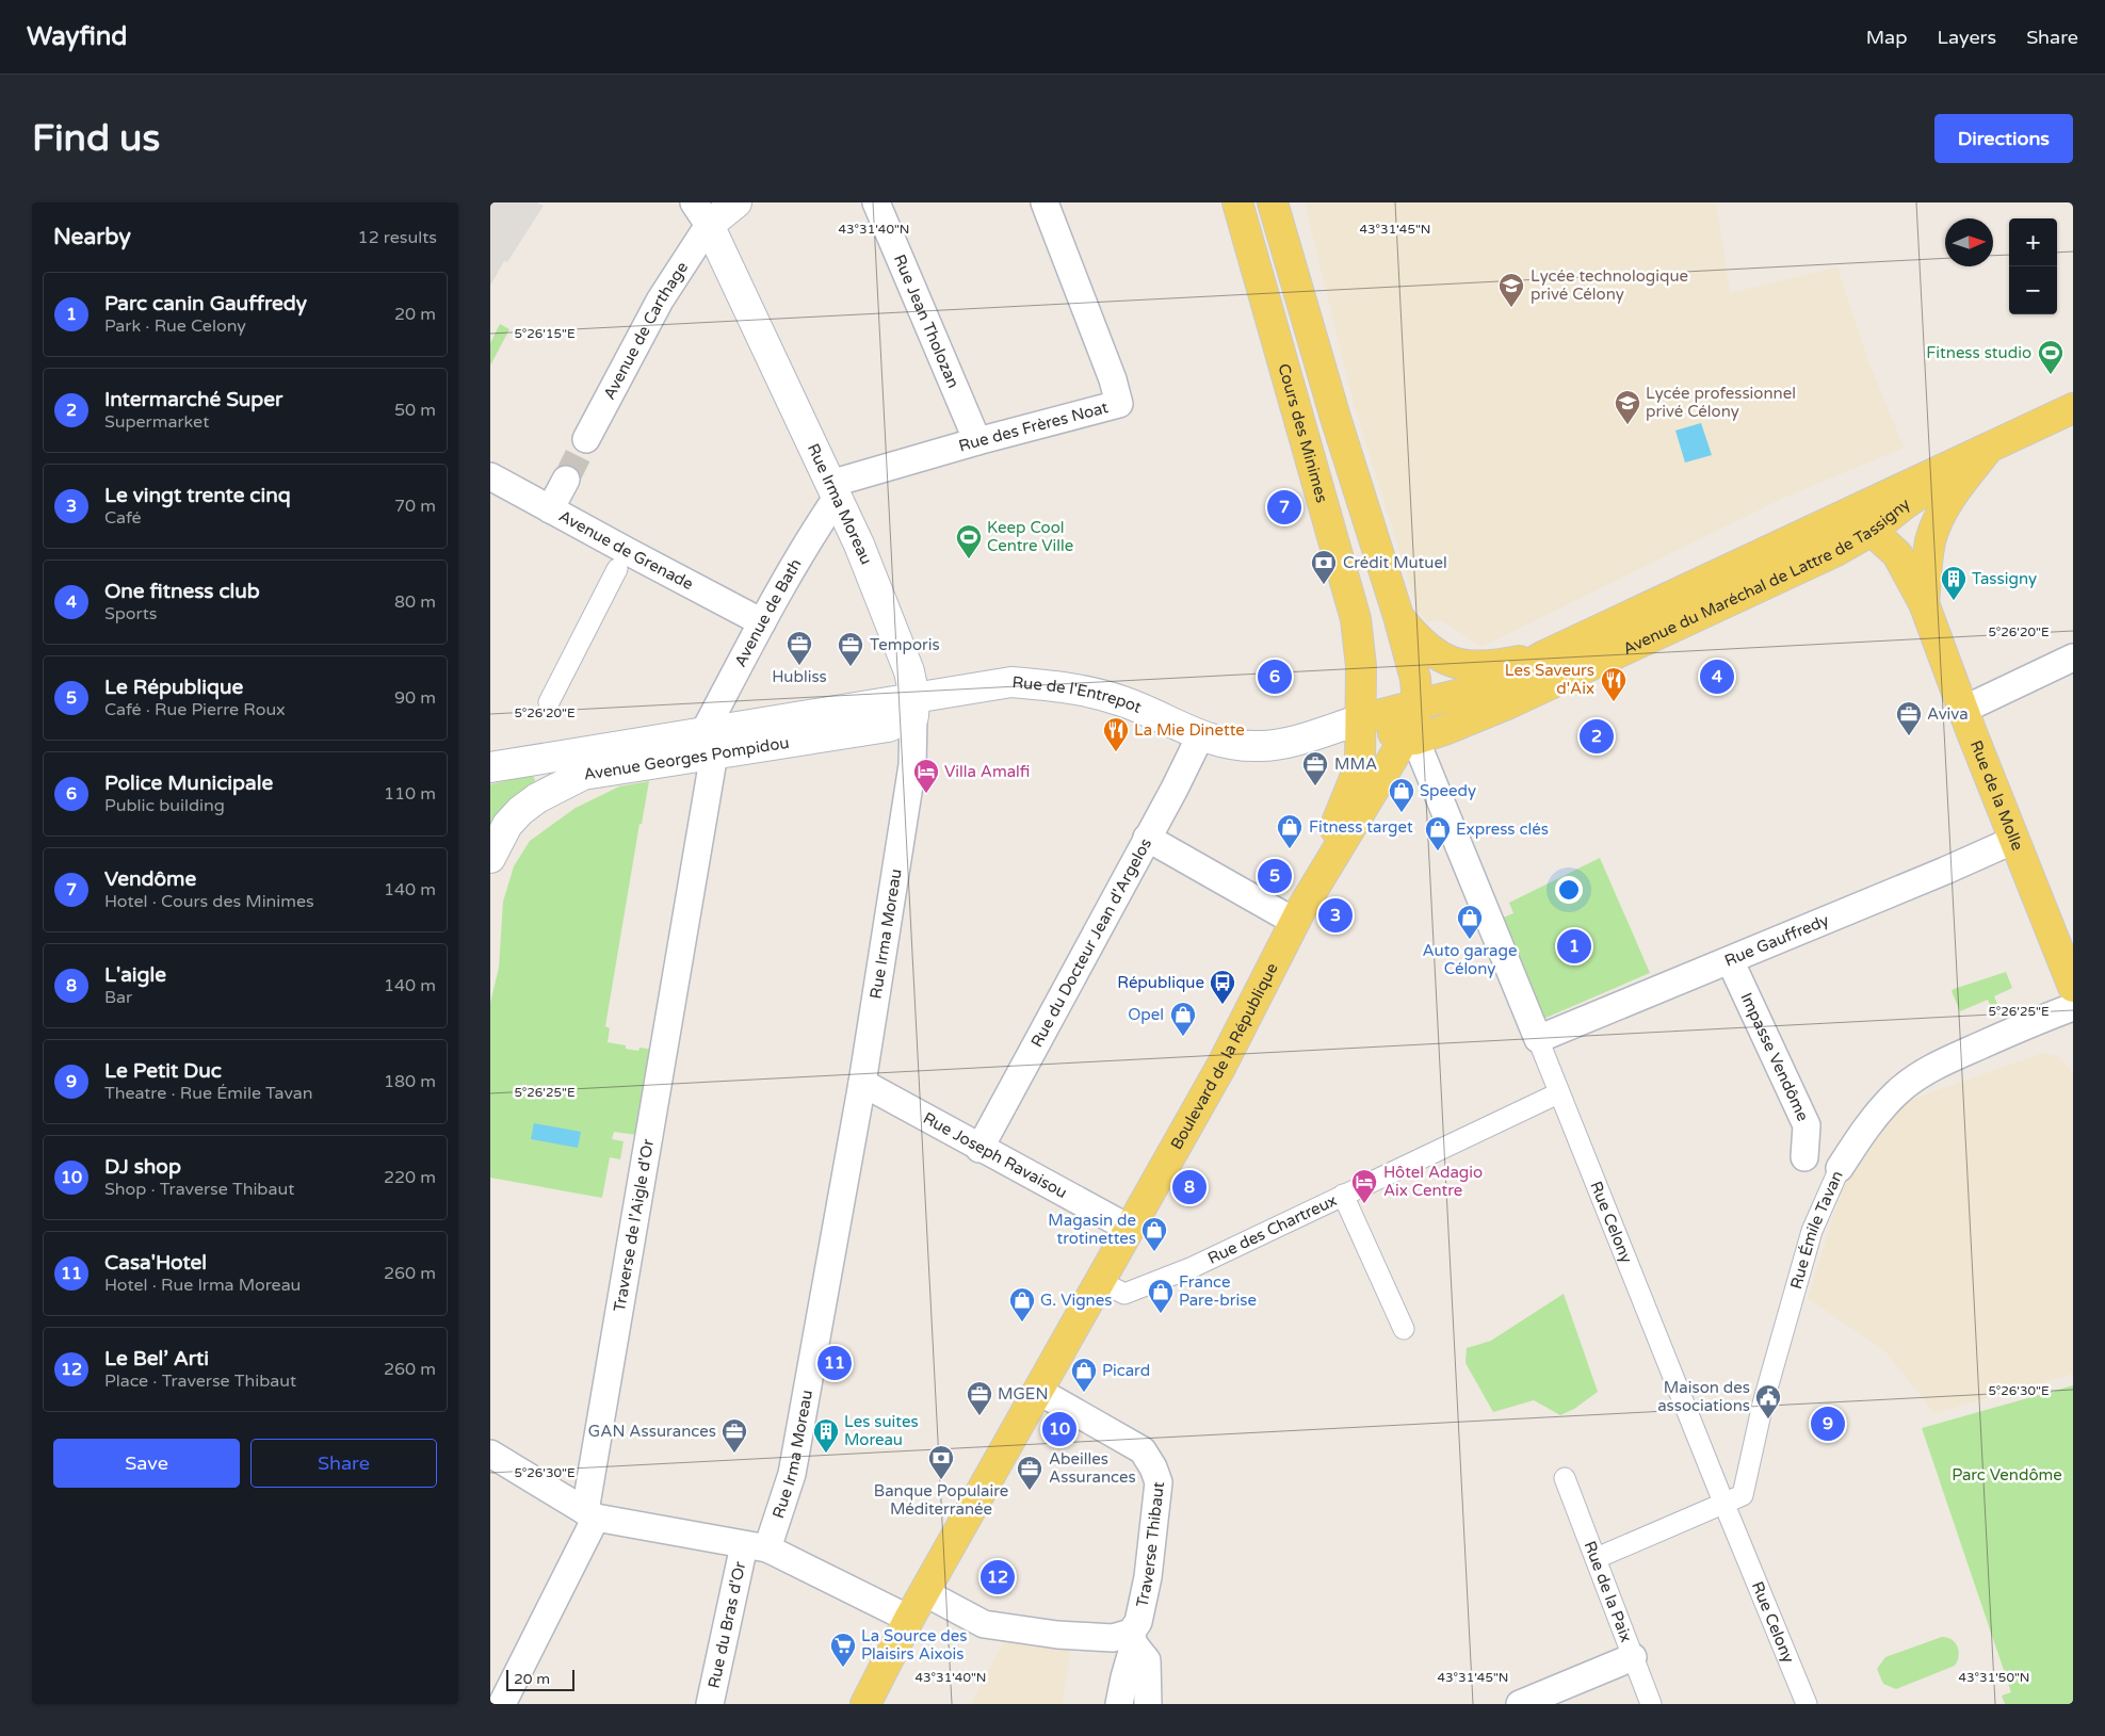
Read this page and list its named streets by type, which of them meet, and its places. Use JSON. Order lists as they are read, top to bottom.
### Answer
{
  "streets": {
    "main road": [
      "Cours des Minimes",
      "Rue Irma Moreau",
      "Avenue du Maréchal de Lattre de Tassigny",
      "Rue de l'Entrepot",
      "Avenue Georges Pompidou",
      "Rue de la Molle",
      "Boulevard de la République"
    ],
    "street": [
      "Rue Jean Tholozan",
      "Avenue de Carthage",
      "Rue des Frères Noat",
      "Avenue de Grenade",
      "Avenue de Bath",
      "Rue Gauffredy",
      "Rue du Docteur Jean d'Argelos",
      "Impasse Vendôme",
      "Rue Joseph Ravaisou",
      "Rue Celony",
      "Traverse de l'Aigle d'Or",
      "Rue des Chartreux",
      "Rue Émile Tavan",
      "Traverse Thibaut",
      "Rue de la Paix",
      "Rue du Bras d'Or"
    ]
  },
  "crossings": [
    ["Rue Jean Tholozan", "Rue des Frères Noat"],
    ["Avenue de Carthage", "Rue Irma Moreau"],
    ["Rue des Frères Noat", "Rue Irma Moreau"],
    ["Rue des Frères Noat", "Avenue de Bath"],
    ["Cours des Minimes", "Avenue du Maréchal de Lattre de Tassigny"],
    ["Cours des Minimes", "Rue de l'Entrepot"],
    ["Cours des Minimes", "Boulevard de la République"],
    ["Rue Irma Moreau", "Avenue de Bath"],
    ["Rue Irma Moreau", "Rue de l'Entrepot"],
    ["Rue Irma Moreau", "Avenue Georges Pompidou"],
    ["Rue Irma Moreau", "Rue Joseph Ravaisou"],
    ["Rue Irma Moreau", "Rue du Bras d'Or"],
    ["Avenue de Grenade", "Avenue de Bath"],
    ["Avenue du Maréchal de Lattre de Tassigny", "Rue de l'Entrepot"],
    ["Avenue du Maréchal de Lattre de Tassigny", "Rue de la Molle"],
    ["Avenue du Maréchal de Lattre de Tassigny", "Boulevard de la République"],
    ["Avenue du Maréchal de Lattre de Tassigny", "Rue Celony"],
    ["Avenue de Bath", "Avenue Georges Pompidou"],
    ["Avenue de Bath", "Traverse de l'Aigle d'Or"],
    ["Rue de l'Entrepot", "Avenue Georges Pompidou"],
    ["Rue de l'Entrepot", "Rue du Docteur Jean d'Argelos"],
    ["Avenue Georges Pompidou", "Traverse de l'Aigle d'Or"],
    ["Rue de la Molle", "Rue Gauffredy"],
    ["Rue Gauffredy", "Impasse Vendôme"],
    ["Rue Gauffredy", "Rue Celony"],
    ["Rue du Docteur Jean d'Argelos", "Rue Joseph Ravaisou"],
    ["Boulevard de la République", "Rue Joseph Ravaisou"],
    ["Boulevard de la République", "Rue Celony"],
    ["Boulevard de la République", "Rue des Chartreux"],
    ["Boulevard de la République", "Traverse Thibaut"],
    ["Rue Celony", "Rue des Chartreux"],
    ["Rue Celony", "Rue Émile Tavan"]
  ],
  "parks": ["Parc Vendôme"],
  "places": {
    "school or university": ["Lycée technologique privé Célony", "Lycée professionnel privé Célony"],
    "sports": ["Fitness studio", "Keep Cool Centre Ville"],
    "bank": ["Crédit Mutuel", "Banque Populaire Méditerranée"],
    "building": ["Tassigny", "Les suites Moreau"],
    "office": [
      "Hubliss",
      "Temporis",
      "Aviva",
      "MMA",
      "MGEN",
      "GAN Assurances",
      "Abeilles Assurances"
    ],
    "restaurant": ["Les Saveurs d'Aix", "La Mie Dinette"],
    "hotel": ["Villa Amalfi", "Hôtel Adagio Aix Centre"],
    "shop": [
      "Speedy",
      "Fitness target",
      "Express clés",
      "Auto garage Célony",
      "Opel",
      "Magasin de trotinettes",
      "France Pare-brise",
      "G. Vignes",
      "Picard"
    ],
    "bus stop": ["République"],
    "public building": ["Maison des associations"],
    "supermarket": ["La Source des Plaisirs Aixois"]
  },
  "scale_bar": "20 m",
  "north": "right",
  "page": {
    "header": "Wayfind",
    "nav": ["Map", "Layers", "Share"],
    "buttons": [
      "Directions",
      ["Save", "Share"]
    ],
    "title": "Find us",
    "heading": ["Nearby", "12 results"],
    "map_buttons": ["+", "−"],
    "list": [
      {
        "mark": "1",
        "name": "Parc canin Gauffredy",
        "note": "Park · Rue Celony",
        "value": "20 m"
      },
      {
        "mark": "2",
        "name": "Intermarché Super",
        "note": "Supermarket",
        "value": "50 m"
      },
      {
        "mark": "3",
        "name": "Le vingt trente cinq",
        "note": "Café",
        "value": "70 m"
      },
      {
        "mark": "4",
        "name": "One fitness club",
        "note": "Sports",
        "value": "80 m"
      },
      {
        "mark": "5",
        "name": "Le République",
        "note": "Café · Rue Pierre Roux",
        "value": "90 m"
      },
      {
        "mark": "6",
        "name": "Police Municipale",
        "note": "Public building",
        "value": "110 m"
      },
      {
        "mark": "7",
        "name": "Vendôme",
        "note": "Hotel · Cours des Minimes",
        "value": "140 m"
      },
      {
        "mark": "8",
        "name": "L'aigle",
        "note": "Bar",
        "value": "140 m"
      },
      {
        "mark": "9",
        "name": "Le Petit Duc",
        "note": "Theatre · Rue Émile Tavan",
        "value": "180 m"
      },
      {
        "mark": "10",
        "name": "DJ shop",
        "note": "Shop · Traverse Thibaut",
        "value": "220 m"
      },
      {
        "mark": "11",
        "name": "Casa'Hotel",
        "note": "Hotel · Rue Irma Moreau",
        "value": "260 m"
      },
      {
        "mark": "12",
        "name": "Le Bel’ Arti",
        "note": "Place · Traverse Thibaut",
        "value": "260 m"
      }
    ],
    "pins": [
      "7",
      "4",
      "6",
      "2",
      "5",
      "3",
      "1",
      "8",
      "11",
      "9",
      "10",
      "12"
    ],
    "scale": "20 m"
  },
  "coordinates": [
    "43°31'40\"N",
    "43°31'45\"N",
    "5°26'15\"E",
    "5°26'20\"E",
    "5°26'25\"E",
    "5°26'30\"E",
    "43°31'50\"N"
  ]
}
